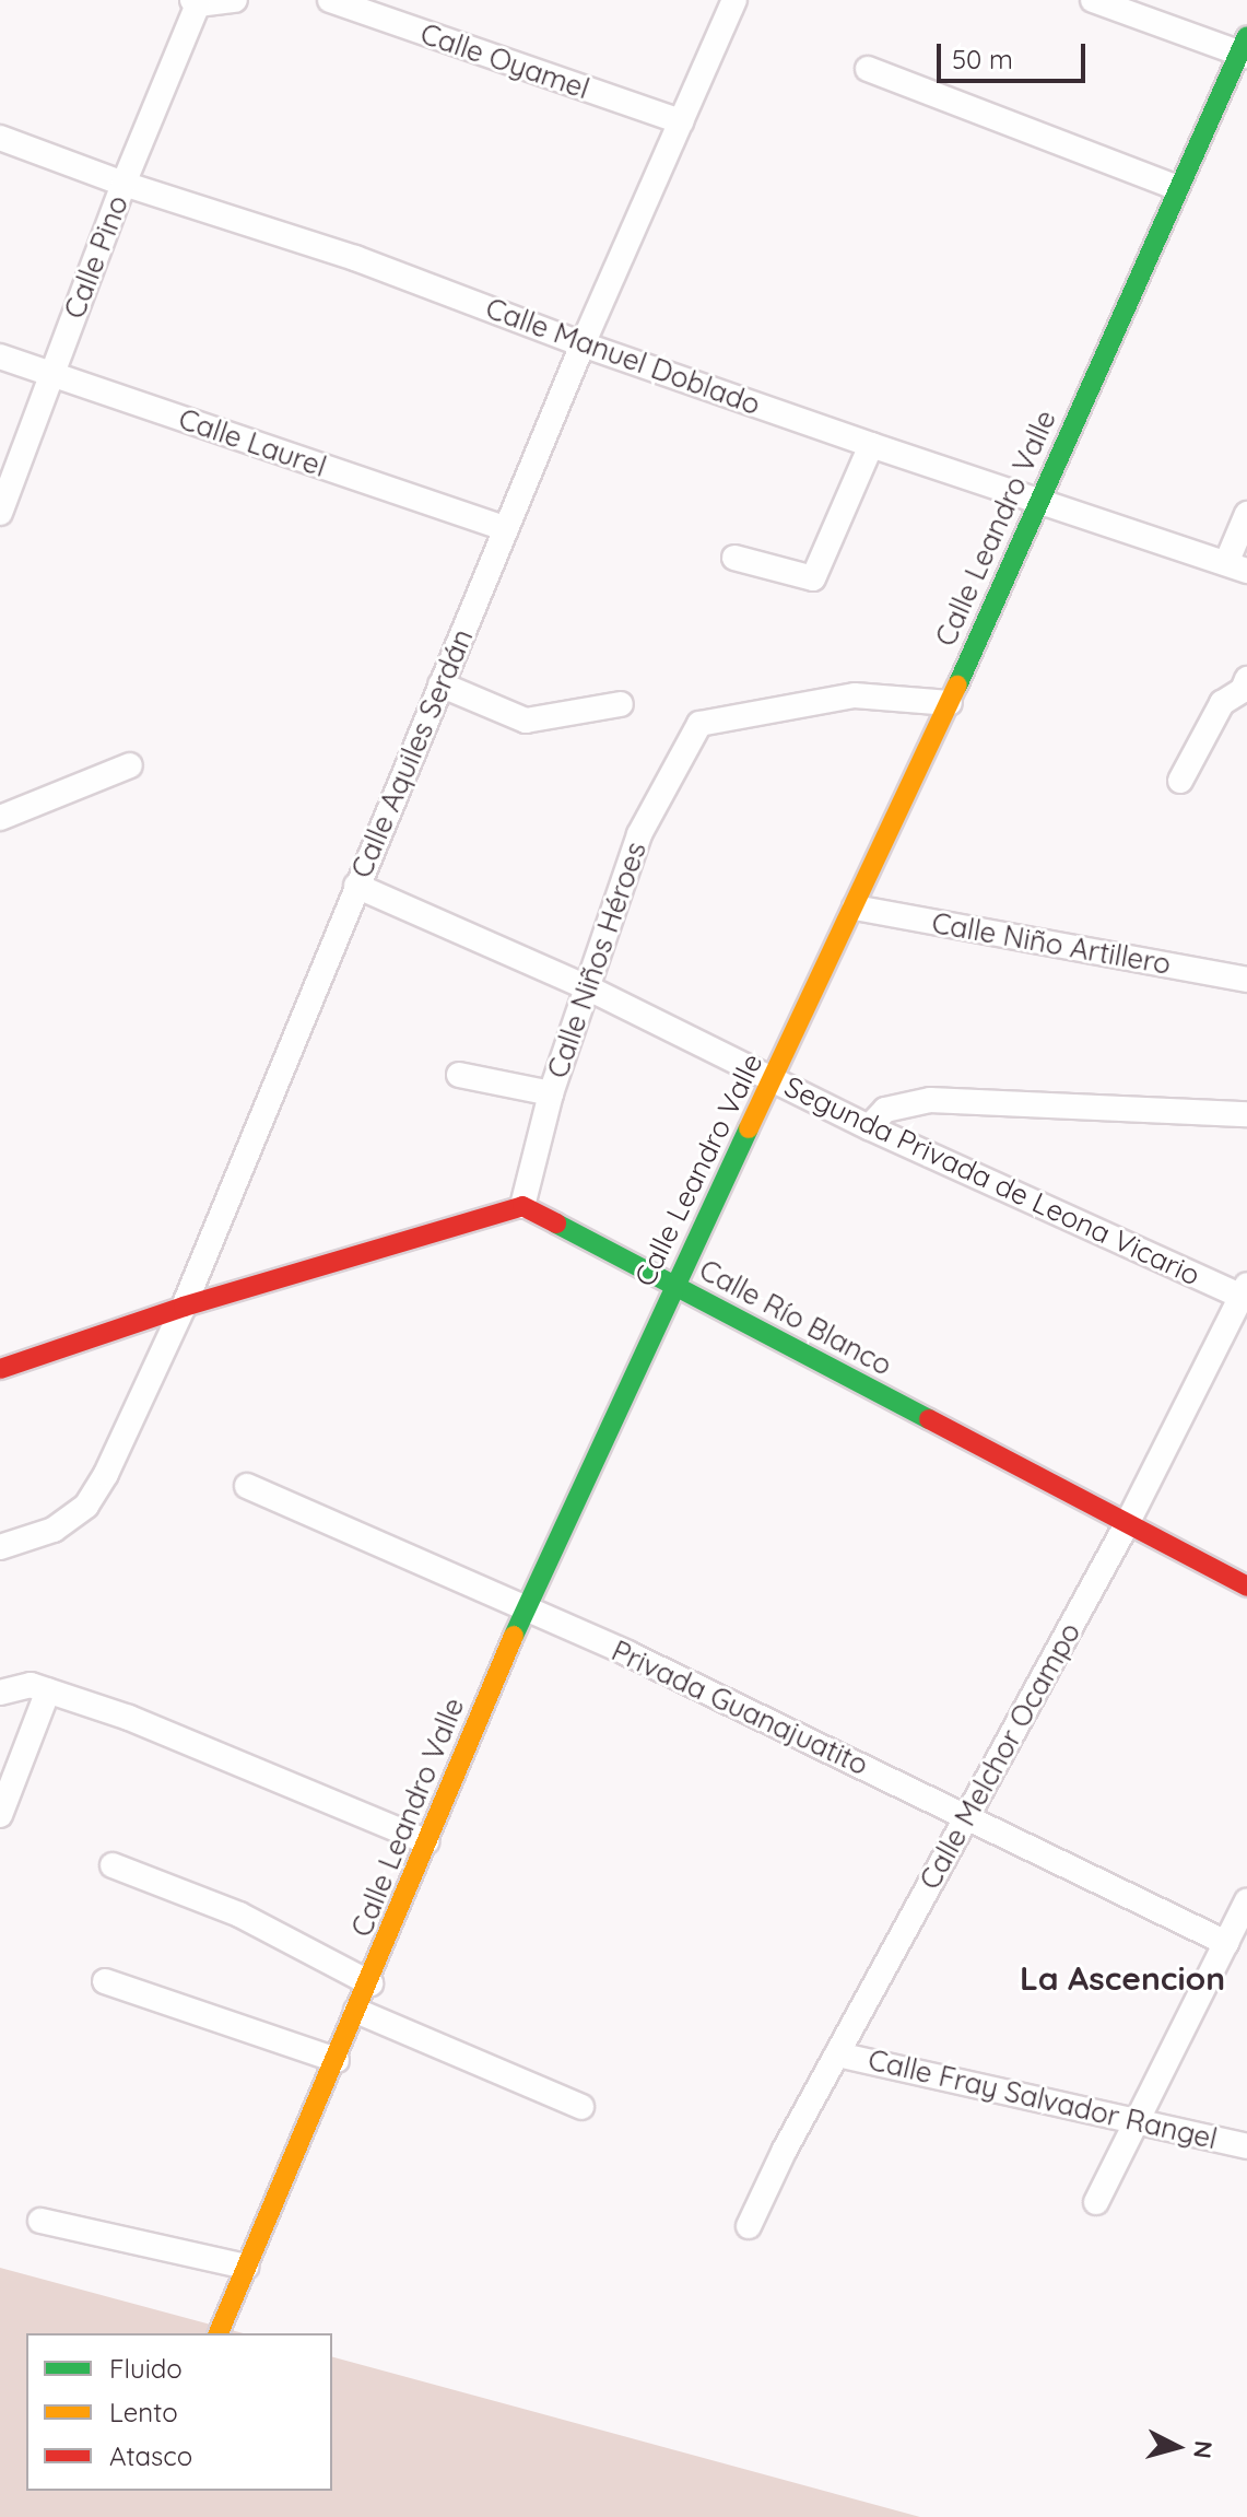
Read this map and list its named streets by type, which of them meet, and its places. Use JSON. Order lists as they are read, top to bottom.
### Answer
{
  "streets": {
    "street": [
      "Calle Oyamel",
      "Calle Pino",
      "Calle Manuel Doblado",
      "Calle Laurel",
      "Calle Leandro Valle",
      "Calle Aquiles Serdán",
      "Calle Niño Artillero",
      "Calle Niños Héroes",
      "Segunda Privada de Leona Vicario",
      "Calle Río Blanco",
      "Privada Guanajuatito",
      "Calle Melchor Ocampo",
      "Calle Fray Salvador Rangel"
    ]
  },
  "crossings": [
    ["Calle Oyamel", "Calle Aquiles Serdán"],
    ["Calle Pino", "Calle Manuel Doblado"],
    ["Calle Pino", "Calle Laurel"],
    ["Calle Manuel Doblado", "Calle Leandro Valle"],
    ["Calle Manuel Doblado", "Calle Aquiles Serdán"],
    ["Calle Laurel", "Calle Aquiles Serdán"],
    ["Calle Leandro Valle", "Calle Niño Artillero"],
    ["Calle Leandro Valle", "Calle Niños Héroes"],
    ["Calle Leandro Valle", "Segunda Privada de Leona Vicario"],
    ["Calle Leandro Valle", "Calle Río Blanco"],
    ["Calle Leandro Valle", "Privada Guanajuatito"],
    ["Calle Aquiles Serdán", "Segunda Privada de Leona Vicario"],
    ["Calle Niños Héroes", "Segunda Privada de Leona Vicario"],
    ["Calle Niños Héroes", "Calle Río Blanco"],
    ["Segunda Privada de Leona Vicario", "Calle Melchor Ocampo"],
    ["Calle Río Blanco", "Calle Melchor Ocampo"],
    ["Privada Guanajuatito", "Calle Melchor Ocampo"],
    ["Calle Melchor Ocampo", "Calle Fray Salvador Rangel"]
  ],
  "districts": ["La Ascencion"],
  "legend": ["Fluido", "Lento", "Atasco"],
  "scale_bar": "50 m",
  "north": "right"
}
